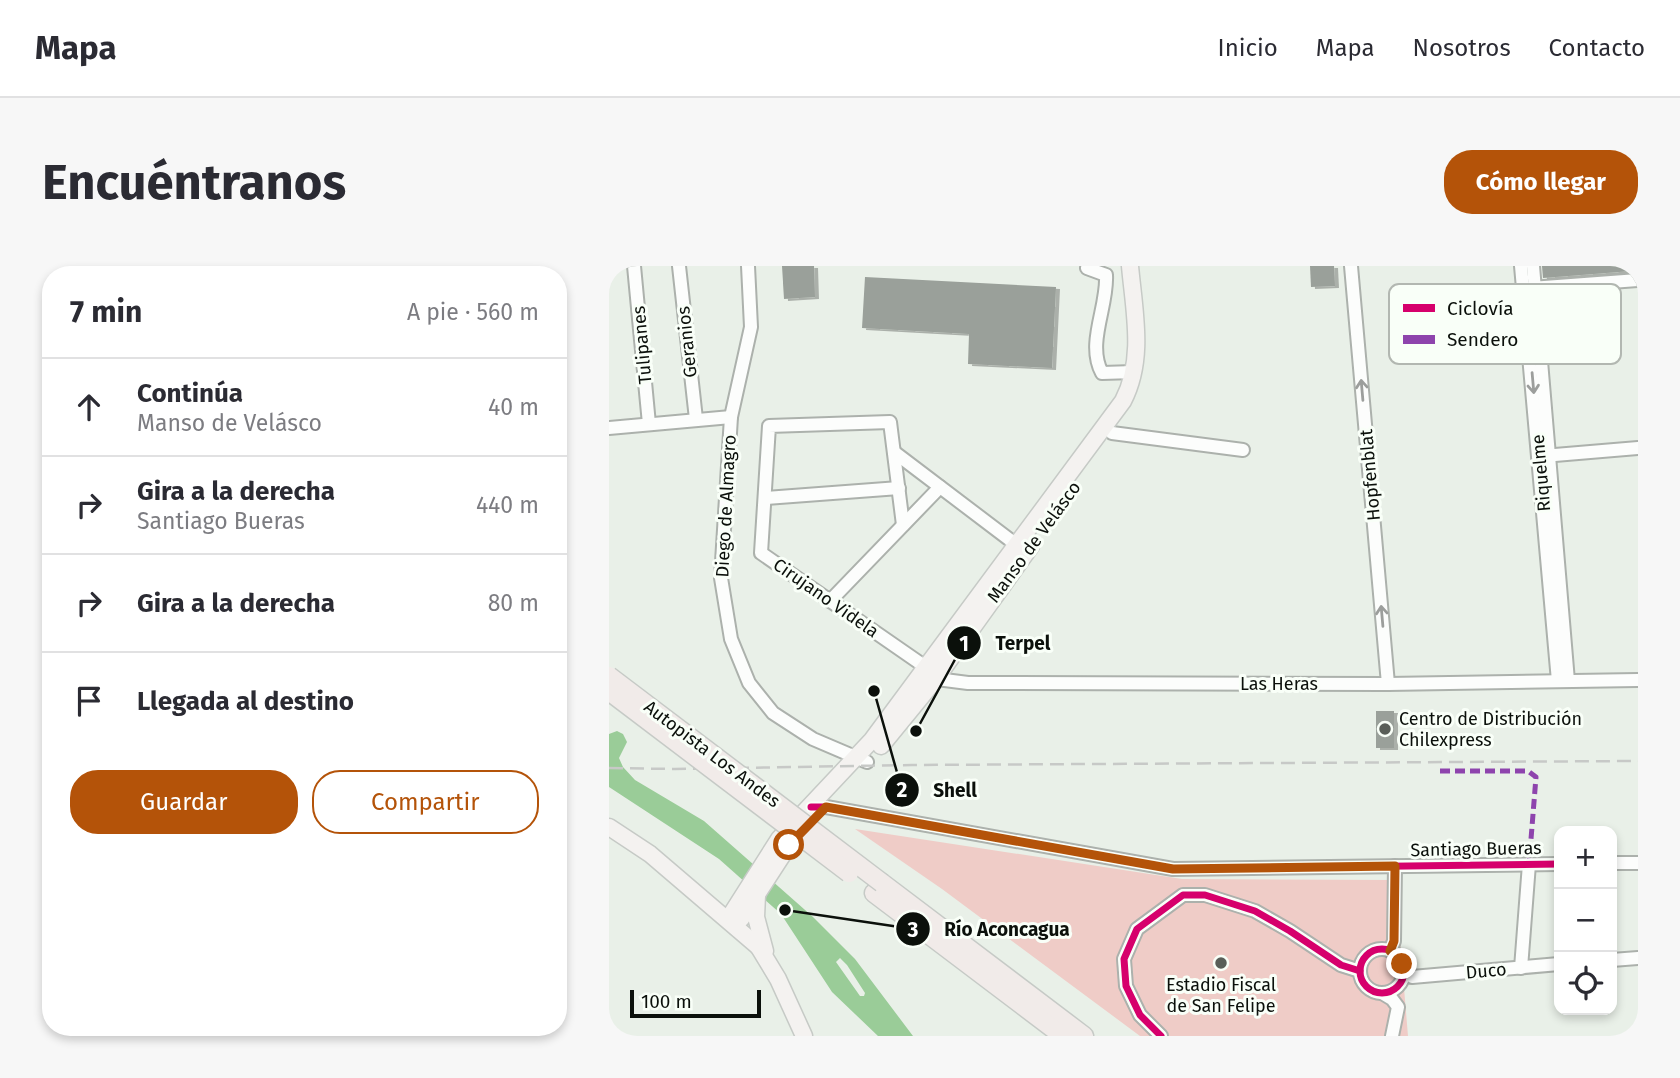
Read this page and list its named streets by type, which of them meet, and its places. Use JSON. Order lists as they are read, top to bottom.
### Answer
{
  "streets": {
    "highway": ["Autopista Los Andes"],
    "main road": ["Manso de Velásco"],
    "street": [
      "Geranios",
      "Tulipanes",
      "Riquelme",
      "Hopfenblat",
      "Diego de Almagro",
      "Cirujano Videla",
      "Las Heras",
      "Santiago Bueras",
      "Duco"
    ]
  },
  "crossings": [
    ["Riquelme", "Las Heras"],
    ["Hopfenblat", "Las Heras"],
    ["Diego de Almagro", "Manso de Velásco"],
    ["Manso de Velásco", "Cirujano Videla"],
    ["Manso de Velásco", "Las Heras"],
    ["Manso de Velásco", "Santiago Bueras"],
    ["Cirujano Videla", "Las Heras"]
  ],
  "one_way": ["Hopfenblat"],
  "places": [
    "Shell",
    "Centro de Distribución Chilexpress",
    "Terpel",
    "Río Aconcagua",
    "Estadio Fiscal de San Felipe"
  ],
  "legend": ["Ciclovía", "Sendero"],
  "scale_bar": "100 m",
  "page": {
    "header": "Mapa",
    "nav": [
      "Inicio",
      "Mapa",
      "Nosotros",
      "Contacto"
    ],
    "buttons": [
      "Cómo llegar",
      ["Guardar", "Compartir"]
    ],
    "title": "Encuéntranos",
    "heading": ["7 min", "A pie · 560 m"],
    "list": [
      ["Continúa", "Manso de Velásco", "40 m"],
      ["Gira a la derecha", "Santiago Bueras", "440 m"],
      ["Gira a la derecha", "80 m"],
      "Llegada al destino"
    ],
    "map_buttons": ["+", "−"],
    "scale": "100 m"
  }
}
